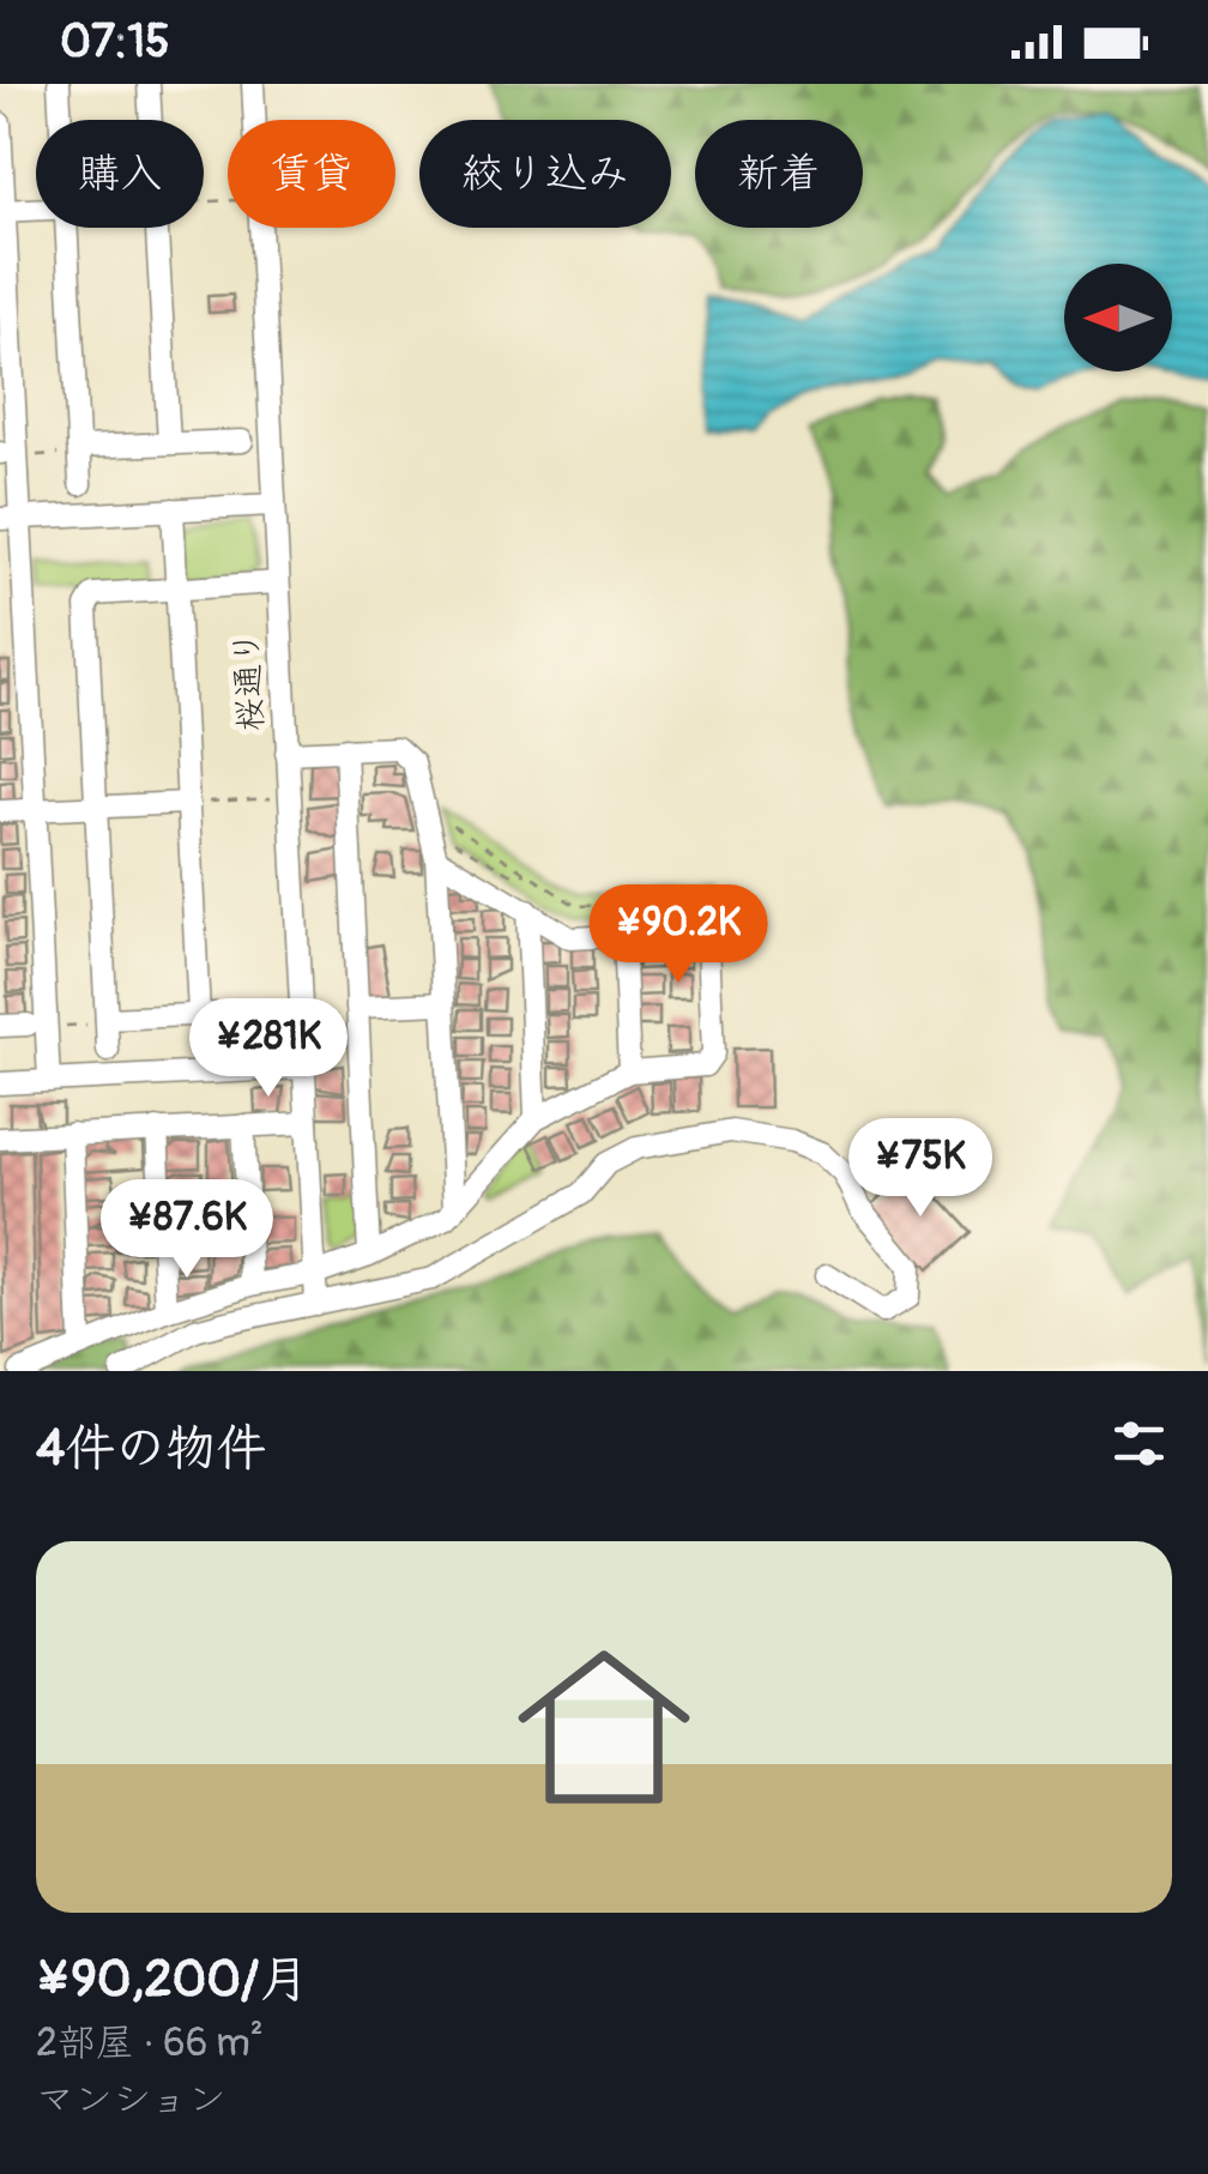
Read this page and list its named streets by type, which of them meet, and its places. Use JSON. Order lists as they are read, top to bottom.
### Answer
{
  "streets": {
    "street": ["桜通り"]
  },
  "north": "left",
  "page": {
    "status": "07:15",
    "chip": [
      "購入",
      "賃貸",
      "絞り込み",
      "新着"
    ],
    "price": [
      "¥90.2K",
      "¥281K",
      "¥75K",
      "¥87.6K"
    ],
    "heading": "4件の物件",
    "list": [
      {
        "name": "¥90,200/月",
        "note": "2部屋 · 66 m² · マンション"
      }
    ]
  }
}
